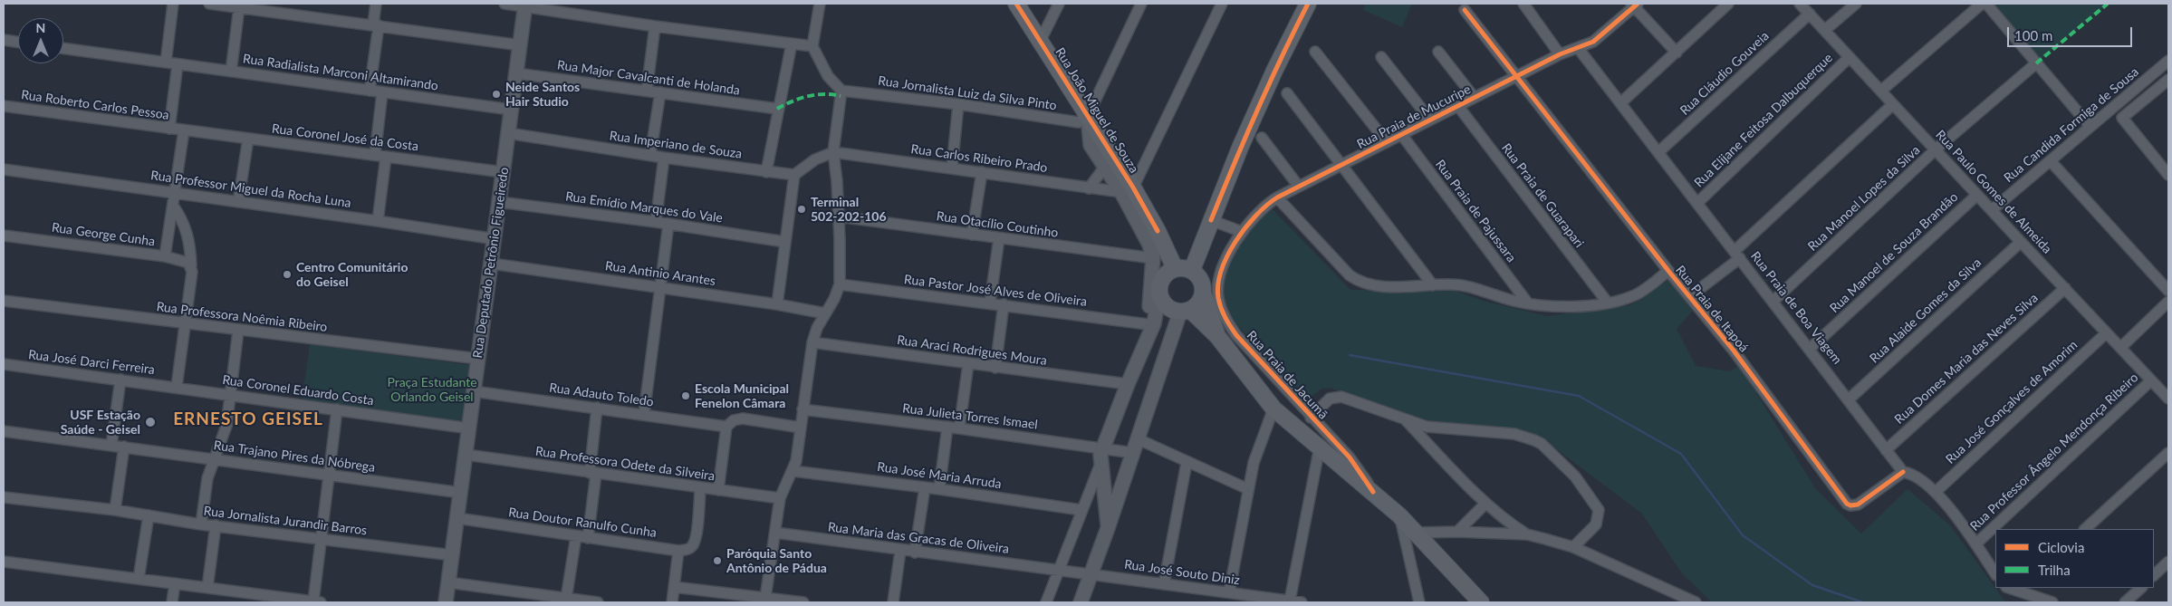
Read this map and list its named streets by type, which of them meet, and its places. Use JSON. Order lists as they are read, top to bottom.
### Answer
{
  "streets": {
    "main road": ["Rua João Miguel de Souza"],
    "street": [
      "Rua Radialista Marconi Altamirando",
      "Rua Cláudio Gouveia",
      "Rua Major Cavalcanti de Holanda",
      "Rua Jornalista Luiz da Silva Pinto",
      "Rua Roberto Carlos Pessoa",
      "Rua Praia de Mucuripe",
      "Rua Elijane Feitosa Dalbuquerque",
      "Rua Candida Formiga de Sousa",
      "Rua Coronel José da Costa",
      "Rua Imperiano de Souza",
      "Rua Carlos Ribeiro Prado",
      "Rua Professor Miguel da Rocha Luna",
      "Rua Paulo Gomes de Almeida",
      "Rua Praia de Guarapari",
      "Rua Manoel Lopes da Silva",
      "Rua Emídio Marques do Vale",
      "Rua Praia de Pajussara",
      "Rua Otacílio Coutinho",
      "Rua George Cunha",
      "Rua Manoel de Souza Brandão",
      "Rua Deputado Petrônio Figueiredo",
      "Rua Antinio Arantes",
      "Rua Pastor José Alves de Oliveira",
      "Rua Praia de Boa Viagem",
      "Rua Praia de Itapoá",
      "Rua Alaide Gomes da Silva",
      "Rua Professora Noêmia Ribeiro",
      "Rua Araci Rodrigues Moura",
      "Rua Domes Maria das Neves Silva",
      "Rua José Darci Ferreira",
      "Rua Praia de Jacumã",
      "Rua Coronel Eduardo Costa",
      "Rua Adauto Toledo",
      "Rua José Gonçalves de Amorim",
      "Rua Julieta Torres Ismael",
      "Rua Professor Ângelo Mendonça Ribeiro",
      "Rua Trajano Pires da Nóbrega",
      "Rua Professora Odete da Silveira",
      "Rua José Maria Arruda",
      "Rua Jornalista Jurandir Barros",
      "Rua Doutor Ranulfo Cunha",
      "Rua Maria das Gracas de Oliveira",
      "Rua José Souto Diniz"
    ]
  },
  "crossings": [
    ["Rua Radialista Marconi Altamirando", "Rua Deputado Petrônio Figueiredo"],
    ["Rua Cláudio Gouveia", "Rua Paulo Gomes de Almeida"],
    ["Rua Cláudio Gouveia", "Rua Praia de Boa Viagem"],
    ["Rua Major Cavalcanti de Holanda", "Rua Deputado Petrônio Figueiredo"],
    ["Rua Jornalista Luiz da Silva Pinto", "Rua João Miguel de Souza"],
    ["Rua Roberto Carlos Pessoa", "Rua Coronel José da Costa"],
    ["Rua João Miguel de Souza", "Rua Carlos Ribeiro Prado"],
    ["Rua Praia de Mucuripe", "Rua Praia de Guarapari"],
    ["Rua Praia de Mucuripe", "Rua Praia de Pajussara"],
    ["Rua Praia de Mucuripe", "Rua Praia de Boa Viagem"],
    ["Rua Praia de Mucuripe", "Rua Praia de Itapoá"],
    ["Rua Praia de Mucuripe", "Rua Praia de Jacumã"],
    ["Rua Elijane Feitosa Dalbuquerque", "Rua Paulo Gomes de Almeida"],
    ["Rua Elijane Feitosa Dalbuquerque", "Rua Praia de Boa Viagem"],
    ["Rua Candida Formiga de Sousa", "Rua Paulo Gomes de Almeida"],
    ["Rua Coronel José da Costa", "Rua Deputado Petrônio Figueiredo"],
    ["Rua Imperiano de Souza", "Rua Deputado Petrônio Figueiredo"],
    ["Rua Professor Miguel da Rocha Luna", "Rua Deputado Petrônio Figueiredo"],
    ["Rua Paulo Gomes de Almeida", "Rua Manoel Lopes da Silva"],
    ["Rua Paulo Gomes de Almeida", "Rua Manoel de Souza Brandão"],
    ["Rua Paulo Gomes de Almeida", "Rua Alaide Gomes da Silva"],
    ["Rua Paulo Gomes de Almeida", "Rua Domes Maria das Neves Silva"],
    ["Rua Paulo Gomes de Almeida", "Rua José Gonçalves de Amorim"],
    ["Rua Paulo Gomes de Almeida", "Rua Professor Ângelo Mendonça Ribeiro"],
    ["Rua Manoel Lopes da Silva", "Rua Praia de Boa Viagem"],
    ["Rua Emídio Marques do Vale", "Rua Deputado Petrônio Figueiredo"],
    ["Rua Manoel de Souza Brandão", "Rua Praia de Boa Viagem"],
    ["Rua Deputado Petrônio Figueiredo", "Rua Antinio Arantes"],
    ["Rua Deputado Petrônio Figueiredo", "Rua Professora Noêmia Ribeiro"],
    ["Rua Deputado Petrônio Figueiredo", "Rua Coronel Eduardo Costa"],
    ["Rua Deputado Petrônio Figueiredo", "Rua Adauto Toledo"],
    ["Rua Deputado Petrônio Figueiredo", "Rua Trajano Pires da Nóbrega"],
    ["Rua Deputado Petrônio Figueiredo", "Rua Professora Odete da Silveira"],
    ["Rua Deputado Petrônio Figueiredo", "Rua Jornalista Jurandir Barros"],
    ["Rua Deputado Petrônio Figueiredo", "Rua Doutor Ranulfo Cunha"],
    ["Rua Praia de Boa Viagem", "Rua Praia de Itapoá"],
    ["Rua Praia de Boa Viagem", "Rua Alaide Gomes da Silva"],
    ["Rua Praia de Boa Viagem", "Rua Domes Maria das Neves Silva"],
    ["Rua Praia de Boa Viagem", "Rua José Gonçalves de Amorim"],
    ["Rua Praia de Boa Viagem", "Rua Professor Ângelo Mendonça Ribeiro"],
    ["Rua José Darci Ferreira", "Rua Coronel Eduardo Costa"],
    ["Rua Maria das Gracas de Oliveira", "Rua José Souto Diniz"]
  ],
  "districts": ["ERNESTO GEISEL"],
  "parks": ["Praça Estudante Orlando Geisel"],
  "places": [
    "Neide Santos Hair Studio",
    "Terminal 502-202-106",
    "Centro Comunitário do Geisel",
    "Escola Municipal Fenelon Câmara",
    "USF Estação Saúde - Geisel",
    "Paróquia Santo Antônio de Pádua"
  ],
  "legend": ["Ciclovia", "Trilha"],
  "scale_bar": "100 m",
  "north": "top"
}
